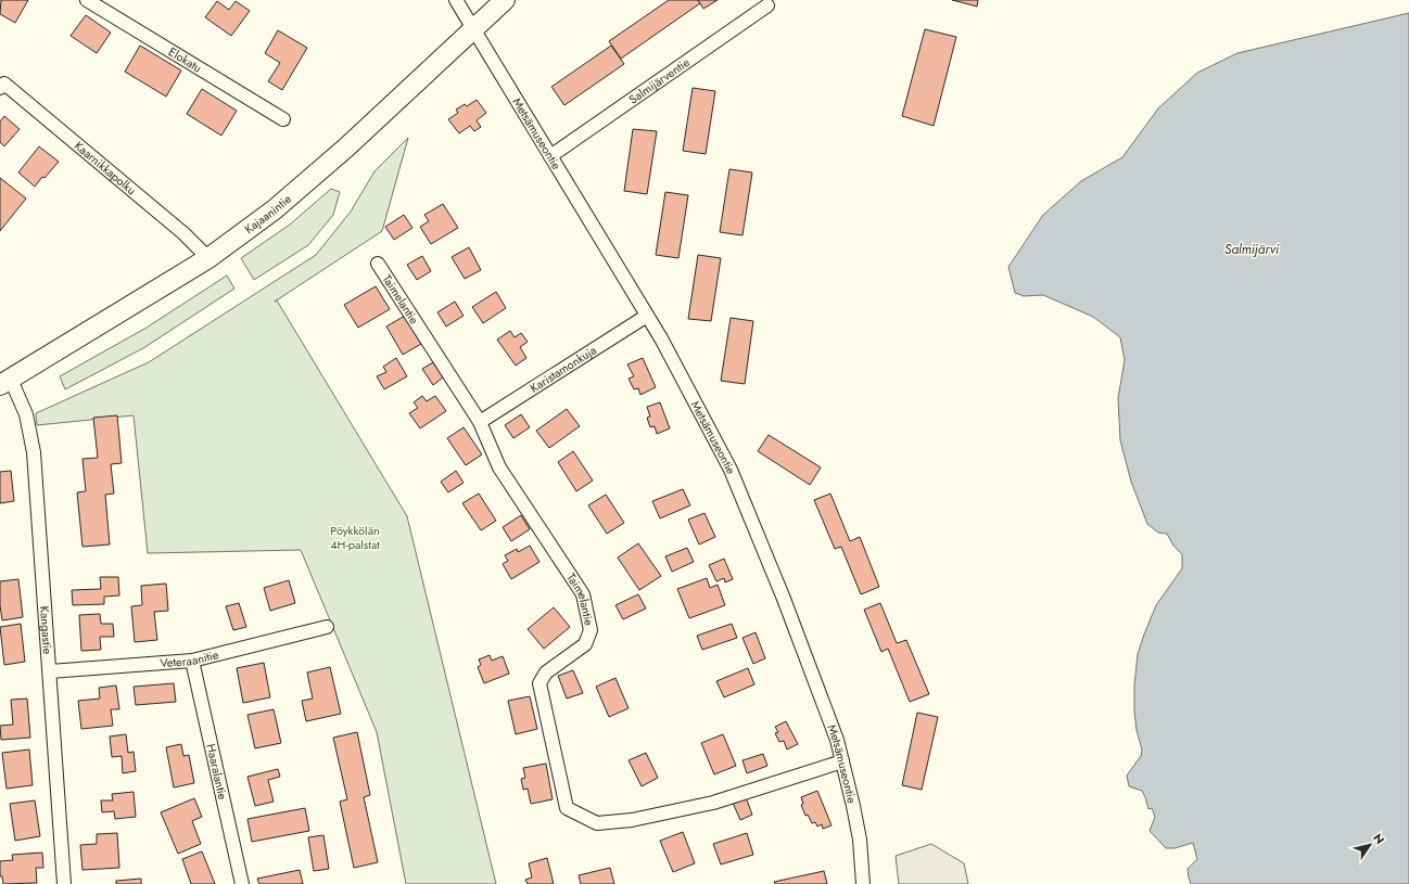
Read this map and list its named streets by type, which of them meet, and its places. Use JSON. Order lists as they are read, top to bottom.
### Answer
{
  "streets": {
    "main road": ["Kajaanintie"],
    "street": [
      "Elokatu",
      "Salmijärventie",
      "Metsämuseontie",
      "Kaarnikkapolku",
      "Taimelantie",
      "Karistamonkuja",
      "Kangastie",
      "Veteraanitie",
      "Haaralantie"
    ]
  },
  "crossings": [
    ["Salmijärventie", "Metsämuseontie"],
    ["Metsämuseontie", "Kajaanintie"],
    ["Metsämuseontie", "Taimelantie"],
    ["Metsämuseontie", "Karistamonkuja"],
    ["Kaarnikkapolku", "Kajaanintie"],
    ["Kajaanintie", "Kangastie"],
    ["Taimelantie", "Karistamonkuja"],
    ["Kangastie", "Veteraanitie"],
    ["Veteraanitie", "Haaralantie"]
  ],
  "water": ["Salmijärvi"],
  "parks": ["Pöykkölän 4H-palstat"],
  "north": "top right"
}
